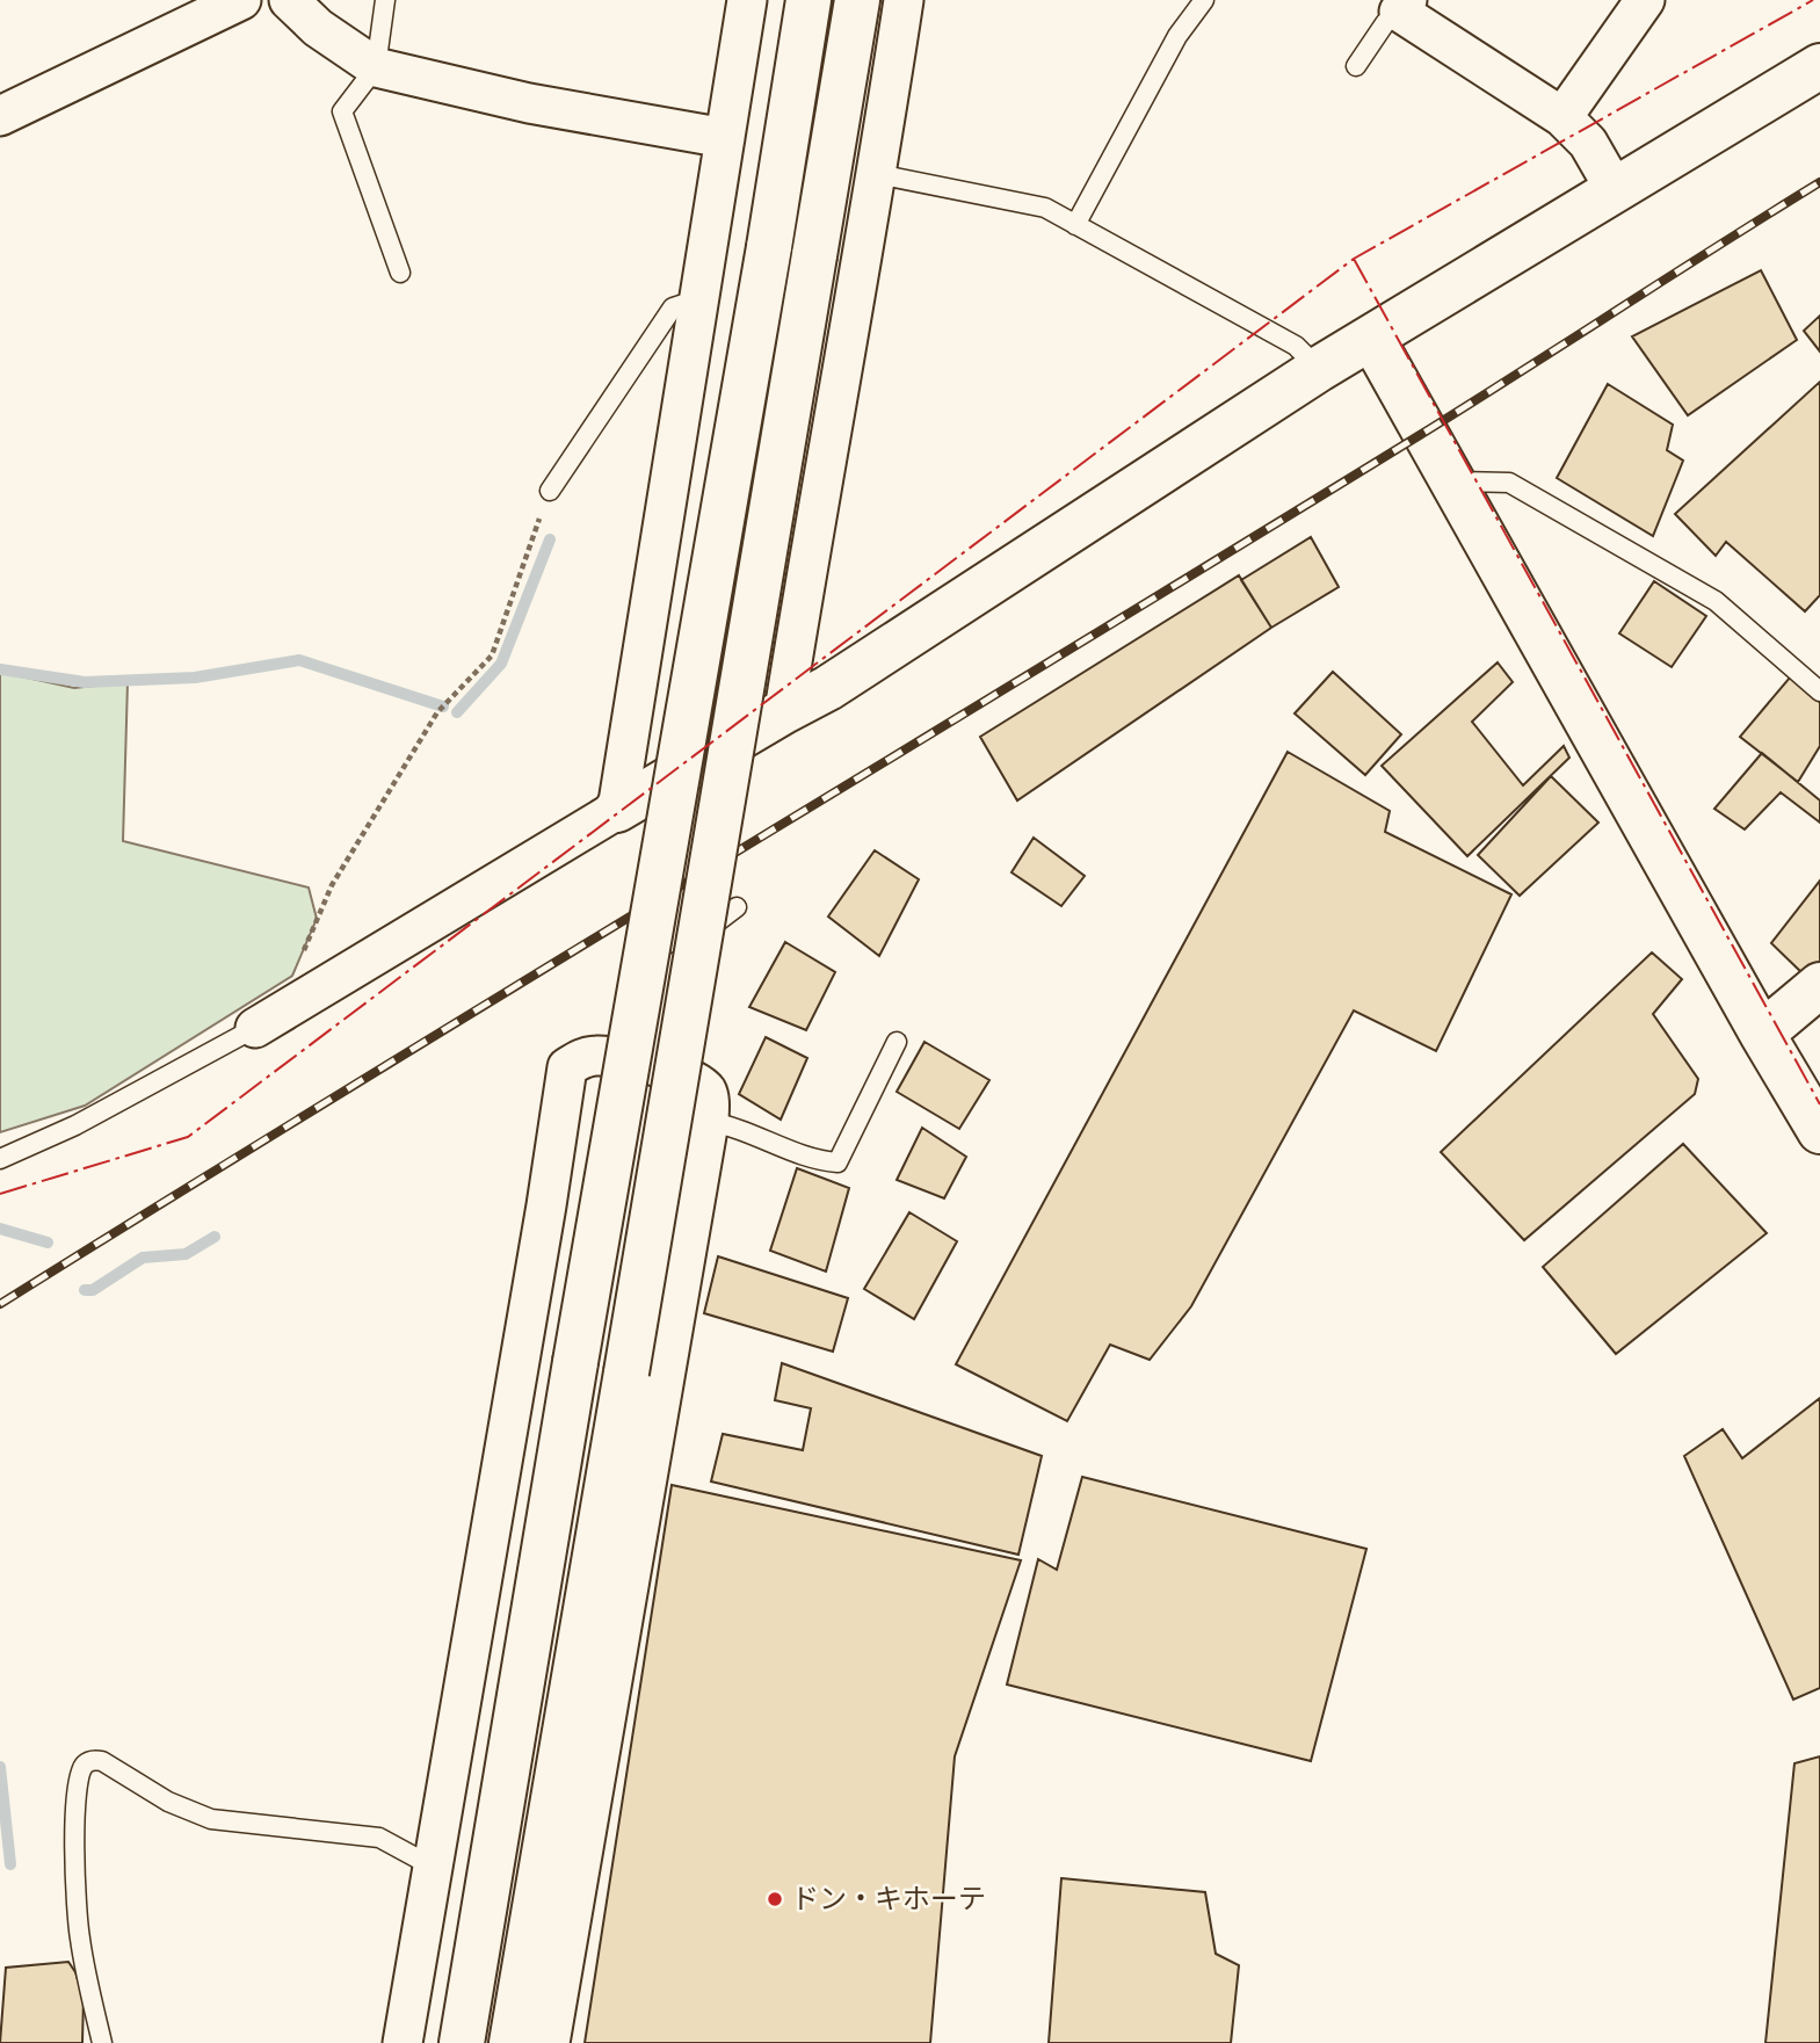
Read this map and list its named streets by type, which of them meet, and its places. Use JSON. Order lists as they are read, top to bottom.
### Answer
{
  "places": ["ドン・キホーテ"]
}
